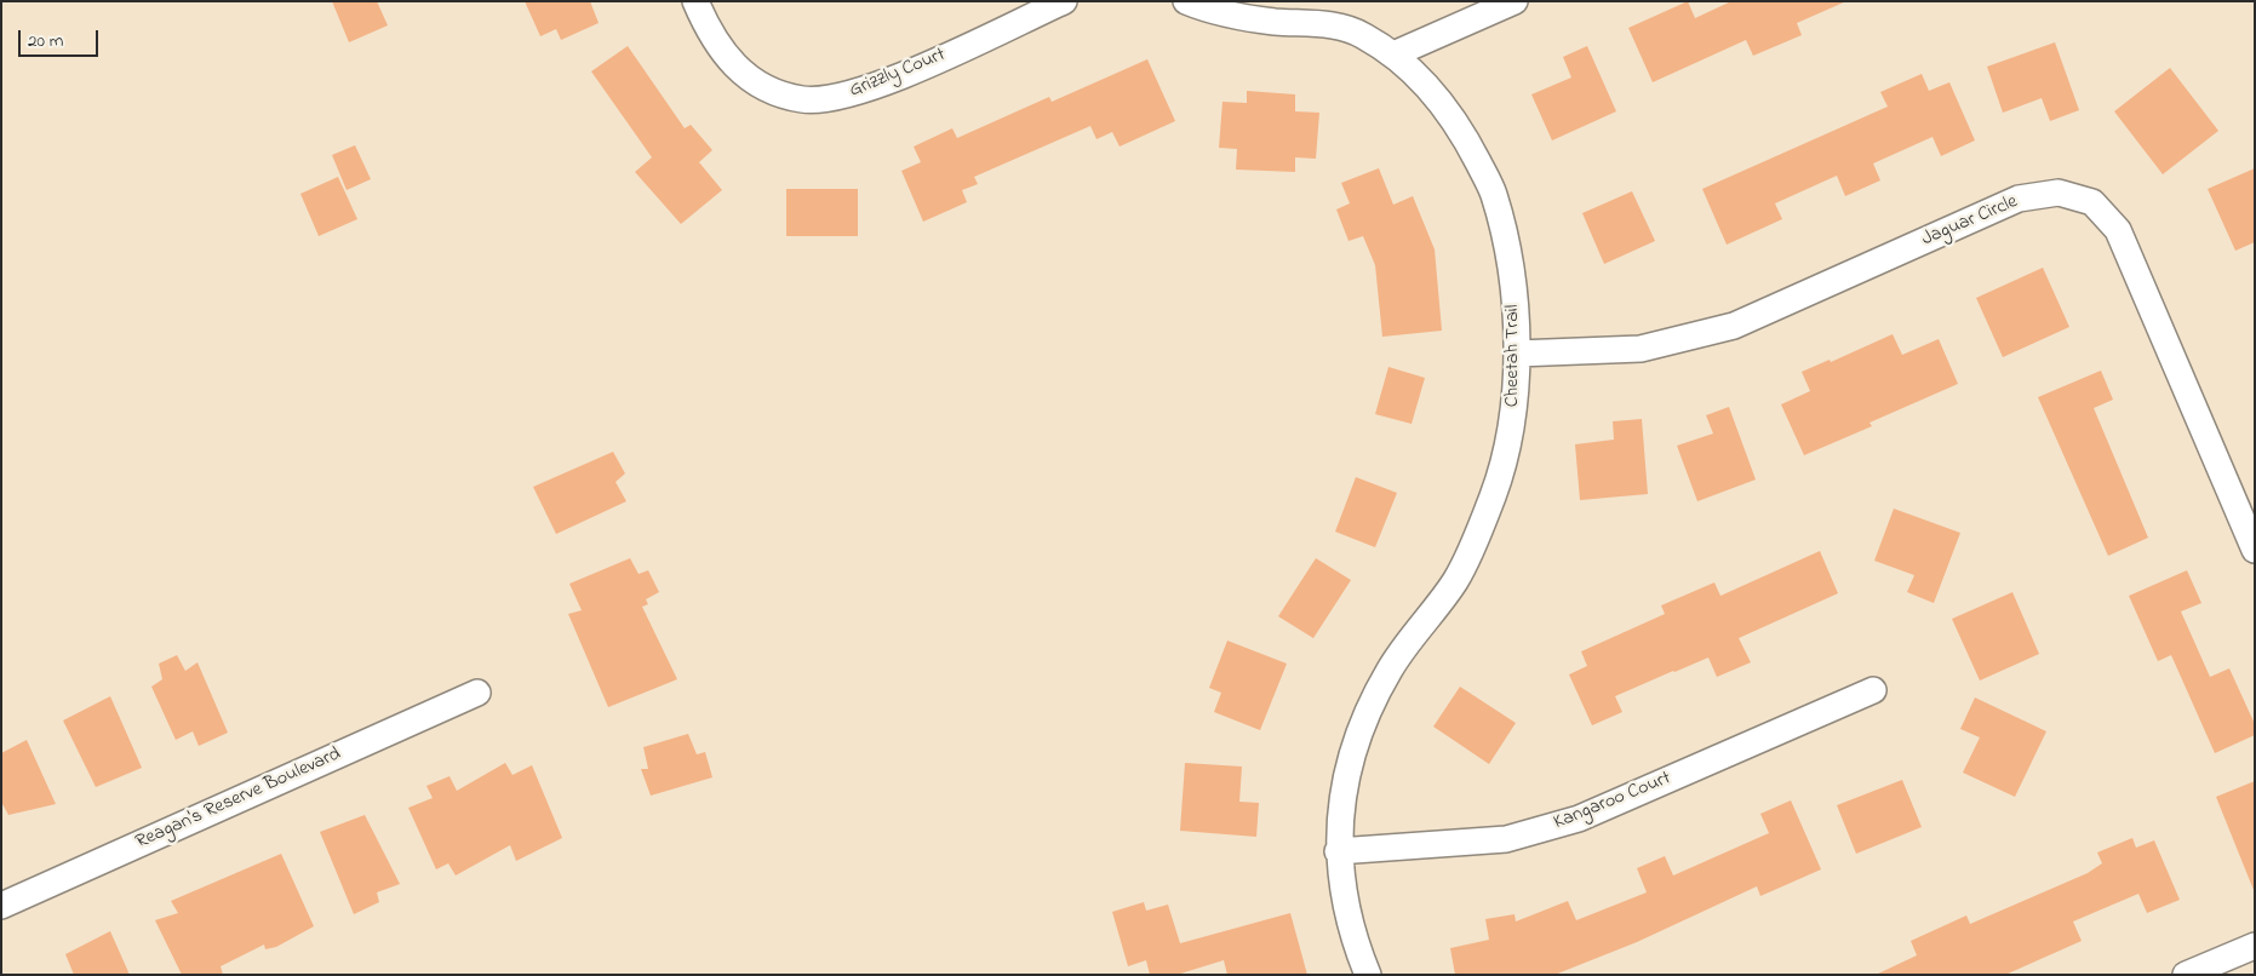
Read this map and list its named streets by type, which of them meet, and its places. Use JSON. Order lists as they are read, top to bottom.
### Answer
{
  "streets": {
    "street": [
      "Grizzly Court",
      "Jaguar Circle",
      "Cheetah Trail",
      "Reagan's Reserve Boulevard",
      "Kangaroo Court"
    ]
  },
  "crossings": [
    ["Jaguar Circle", "Cheetah Trail"],
    ["Cheetah Trail", "Kangaroo Court"]
  ],
  "scale_bar": "20 m"
}
